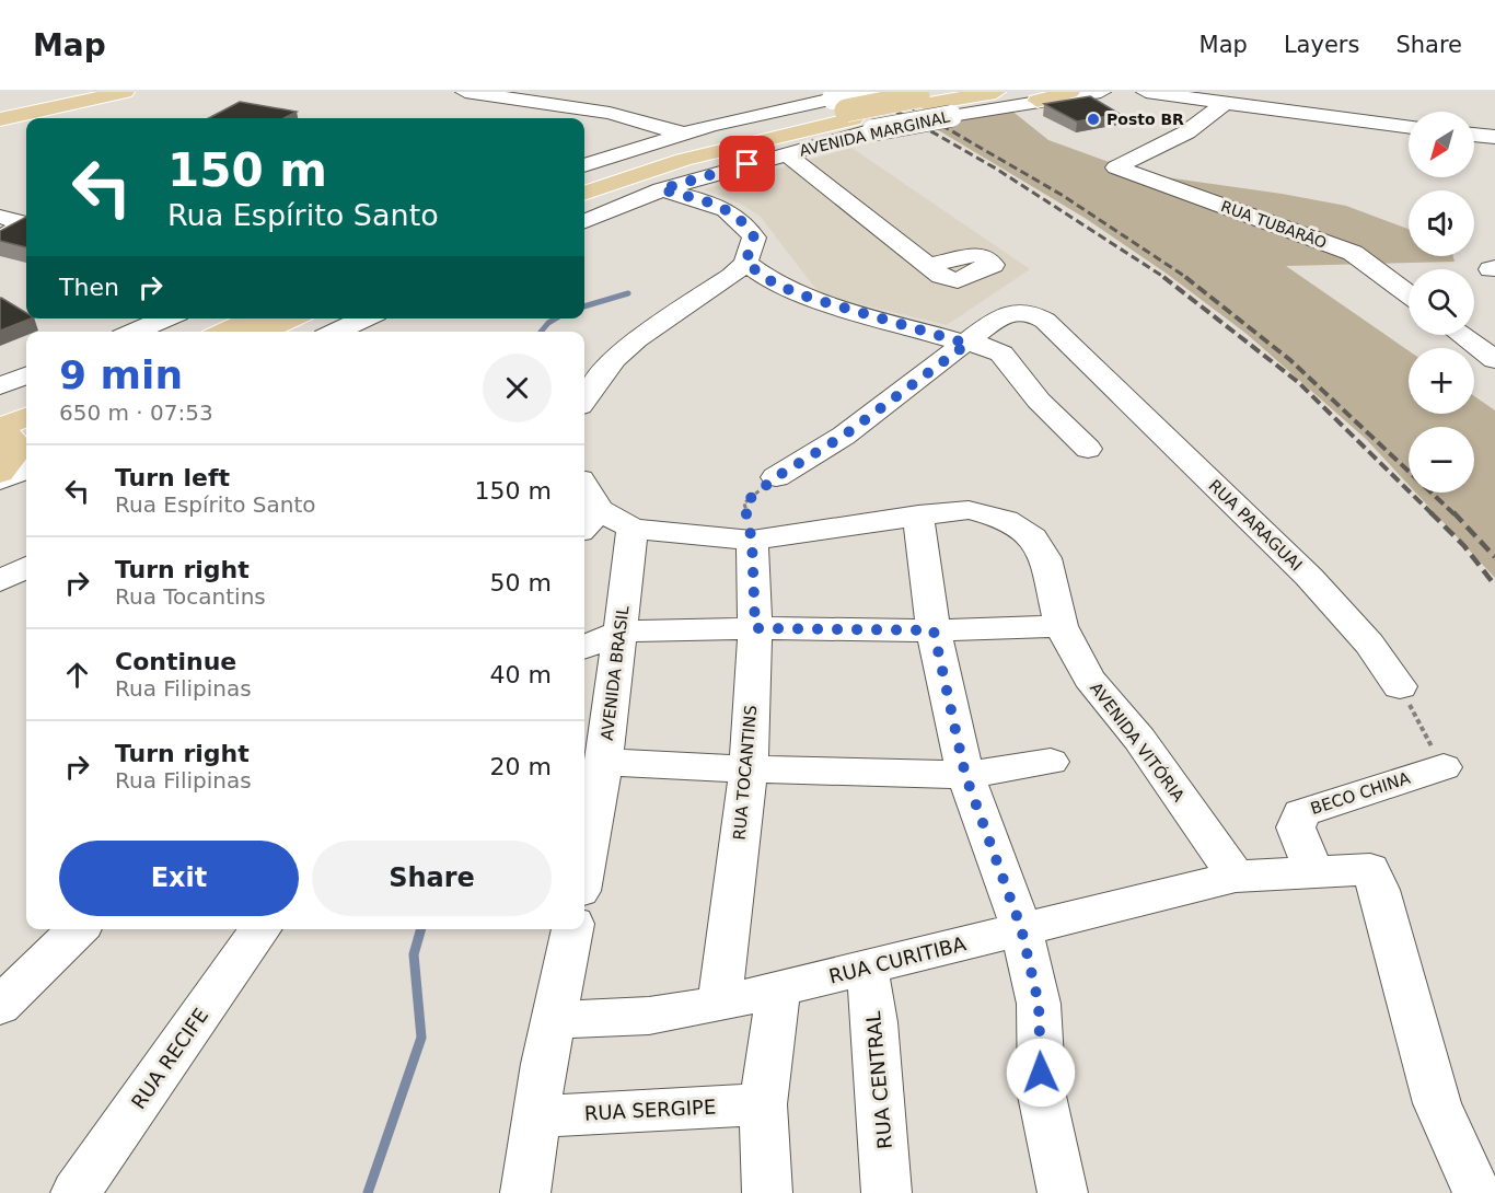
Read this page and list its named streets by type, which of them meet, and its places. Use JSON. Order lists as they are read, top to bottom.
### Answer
{
  "streets": {
    "street": [
      "AVENIDA MARGINAL",
      "RUA TUBARÃO",
      "RUA PARAGUAI",
      "AVENIDA BRASIL",
      "AVENIDA VITÓRIA",
      "RUA TOCANTINS",
      "BECO CHINA",
      "RUA CURITIBA",
      "RUA RECIFE",
      "RUA CENTRAL",
      "RUA SERGIPE"
    ]
  },
  "crossings": [
    ["AVENIDA BRASIL", "AVENIDA VITÓRIA"],
    ["AVENIDA VITÓRIA", "RUA TOCANTINS"],
    ["AVENIDA VITÓRIA", "RUA CURITIBA"],
    ["RUA TOCANTINS", "RUA CURITIBA"],
    ["RUA CURITIBA", "RUA CENTRAL"]
  ],
  "places": ["Posto BR"],
  "north": "bottom left",
  "page": {
    "header": "Map",
    "nav": ["Map", "Layers", "Share"],
    "map_buttons": ["+", "−"],
    "turn": ["150 m", "Rua Espírito Santo"],
    "then": "Then",
    "heading": ["9 min", "650 m · 07:53"],
    "list": [
      {
        "name": "Turn left",
        "note": "Rua Espírito Santo",
        "value": "150 m"
      },
      {
        "name": "Turn right",
        "note": "Rua Tocantins",
        "value": "50 m"
      },
      {
        "name": "Continue",
        "note": "Rua Filipinas",
        "value": "40 m"
      },
      {
        "name": "Turn right",
        "note": "Rua Filipinas",
        "value": "20 m"
      }
    ],
    "buttons": ["Exit", "Share"]
  }
}
